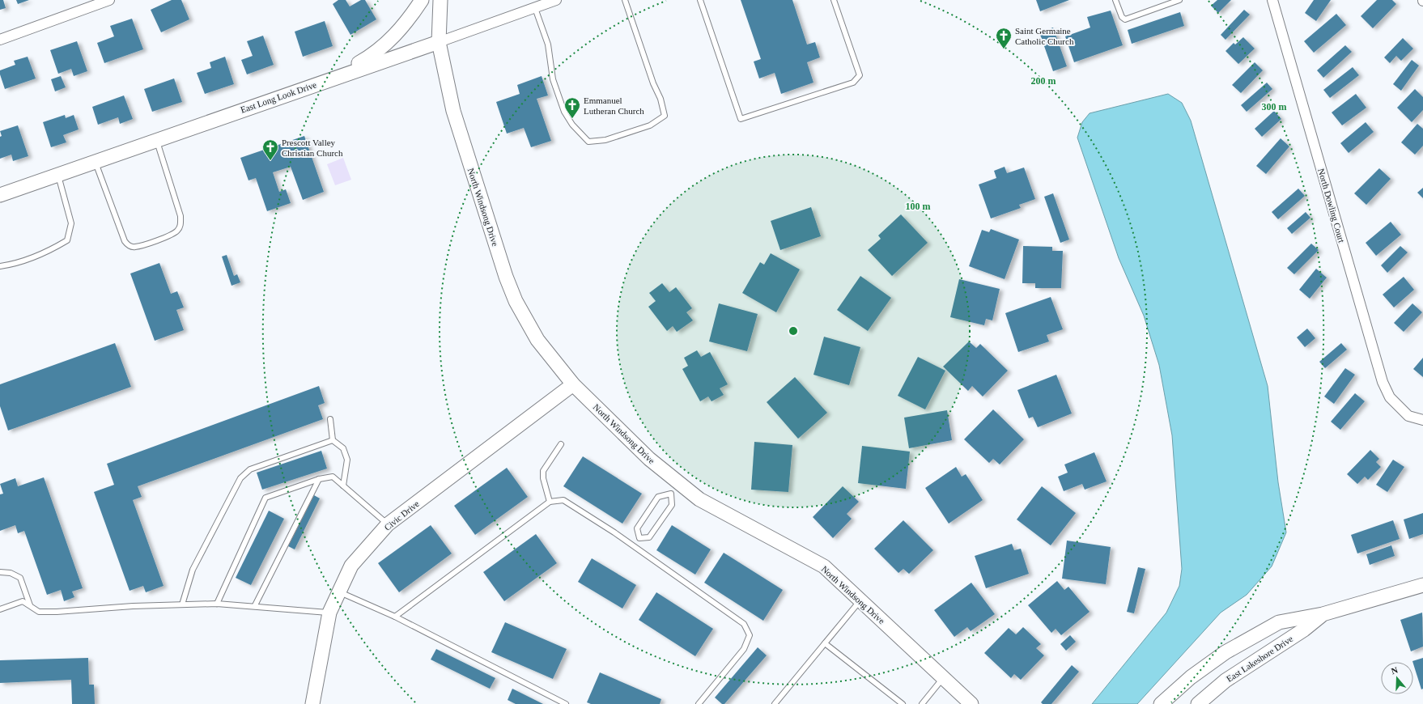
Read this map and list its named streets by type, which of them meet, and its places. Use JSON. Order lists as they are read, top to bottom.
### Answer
{
  "streets": {
    "street": [
      "East Long Look Drive",
      "North Dowling Court",
      "North Windsong Drive",
      "Civic Drive",
      "East Lakeshore Drive"
    ]
  },
  "crossings": [
    ["East Long Look Drive", "North Windsong Drive"],
    ["North Windsong Drive", "Civic Drive"]
  ],
  "places": {
    "church": ["Saint Germaine Catholic Church", "Emmanuel Lutheran Church", "Prescott Valley Christian Church"]
  },
  "north": "top",
  "rings": ["200 m", "300 m", "100 m"]
}
